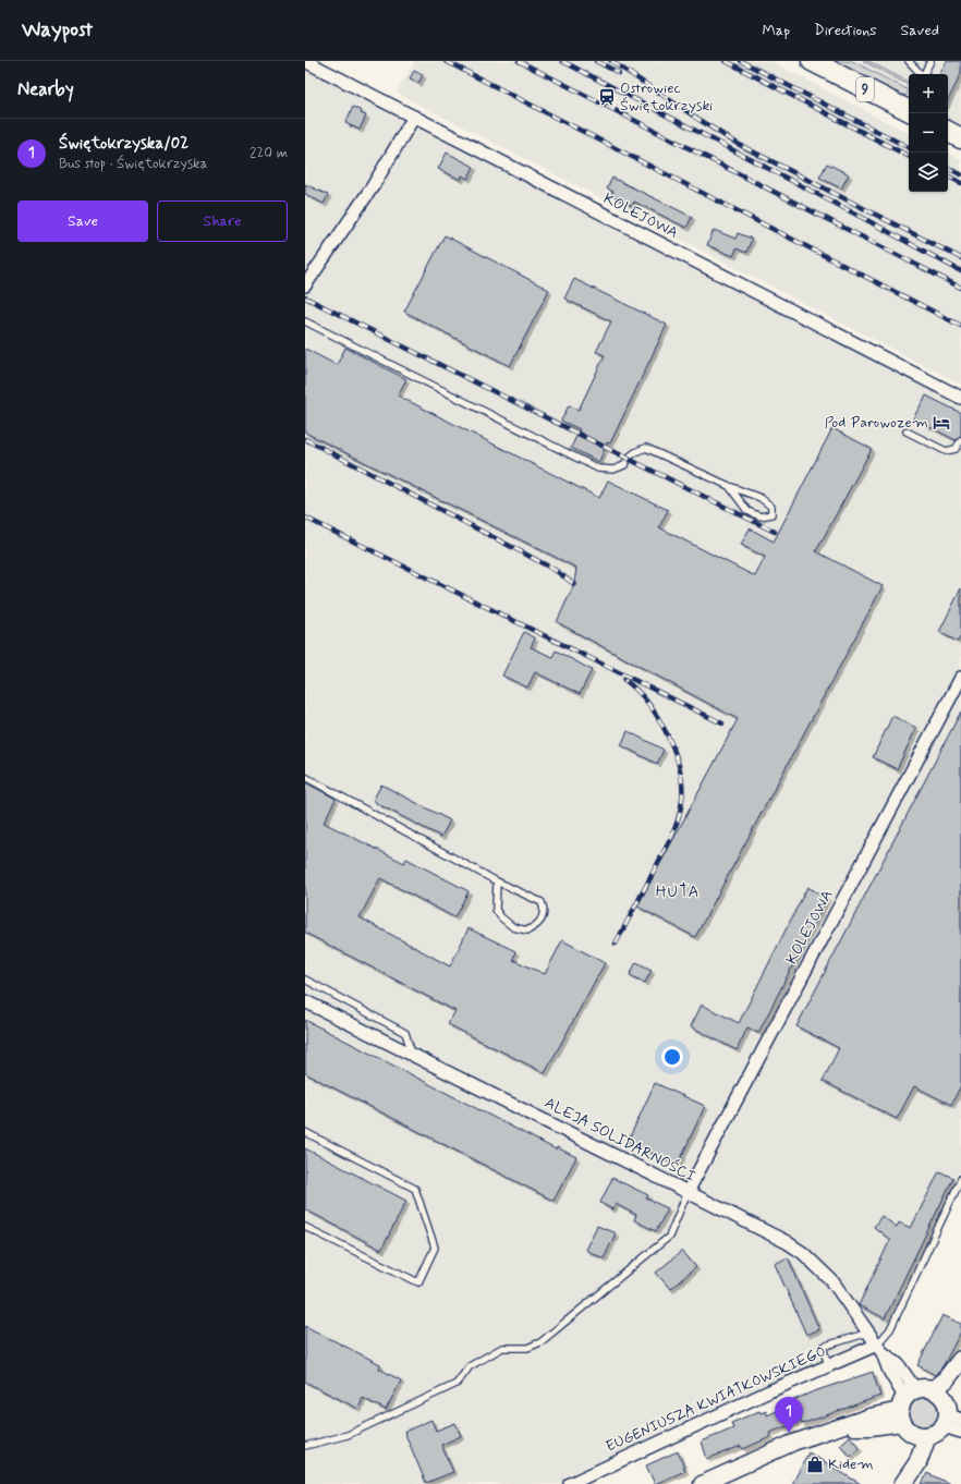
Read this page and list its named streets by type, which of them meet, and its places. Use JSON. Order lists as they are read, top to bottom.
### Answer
{
  "streets": {
    "main road": ["9"],
    "street": ["KOLEJOWA", "ALEJA SOLIDARNOŚCI", "EUGENIUSZA KWIATKOWSKIEGO"]
  },
  "crossings": [
    ["KOLEJOWA", "ALEJA SOLIDARNOŚCI"],
    ["ALEJA SOLIDARNOŚCI", "EUGENIUSZA KWIATKOWSKIEGO"]
  ],
  "districts": ["HUTA"],
  "places": {
    "station": ["Ostrowiec Świętokrzyski"],
    "hotel": ["Pod Parowozem"],
    "shop": ["Kidem"]
  },
  "page": {
    "header": "Waypost",
    "nav": ["Map", "Directions", "Saved"],
    "heading": "Nearby",
    "map_buttons": ["+", "−"],
    "list": [
      {
        "mark": "1",
        "name": "Świętokrzyska/02",
        "note": "Bus stop · Świętokrzyska",
        "value": "220 m"
      }
    ],
    "buttons": ["Save", "Share"],
    "pins": "1"
  }
}
